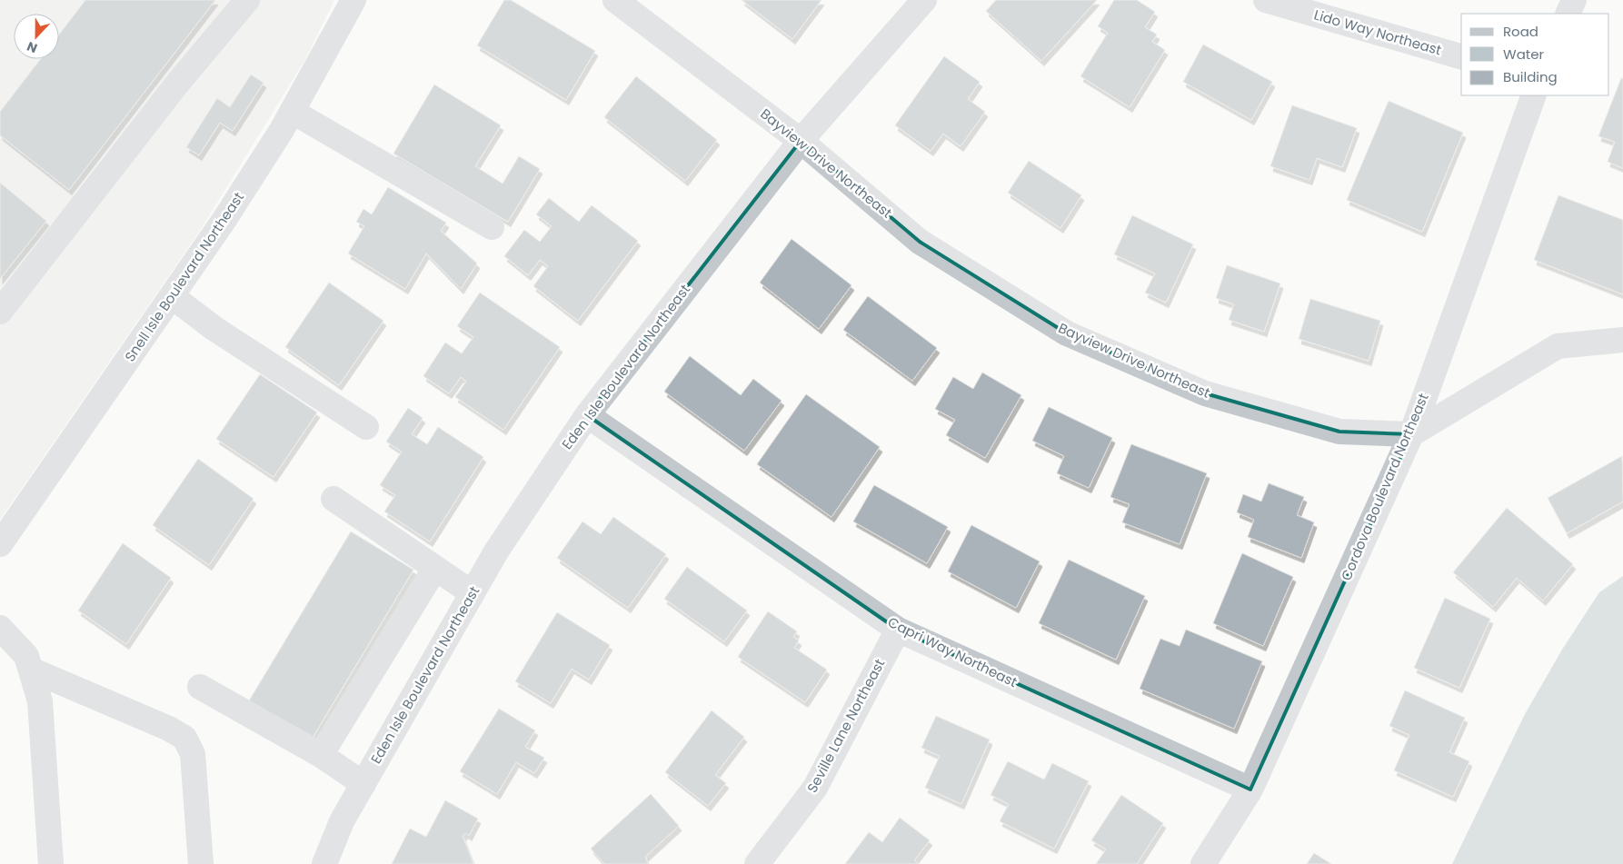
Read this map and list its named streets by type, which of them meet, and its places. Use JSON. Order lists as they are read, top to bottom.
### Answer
{
  "streets": {
    "street": [
      "Lido Way Northeast",
      "Bayview Drive Northeast",
      "Snell Isle Boulevard Northeast",
      "Eden Isle Boulevard Northeast",
      "Cordova Boulevard Northeast",
      "Capri Way Northeast",
      "Seville Lane Northeast"
    ]
  },
  "crossings": [
    ["Bayview Drive Northeast", "Eden Isle Boulevard Northeast"],
    ["Bayview Drive Northeast", "Cordova Boulevard Northeast"],
    ["Eden Isle Boulevard Northeast", "Capri Way Northeast"],
    ["Cordova Boulevard Northeast", "Capri Way Northeast"],
    ["Capri Way Northeast", "Seville Lane Northeast"]
  ],
  "legend": ["Road", "Water", "Building"],
  "north": "bottom"
}
